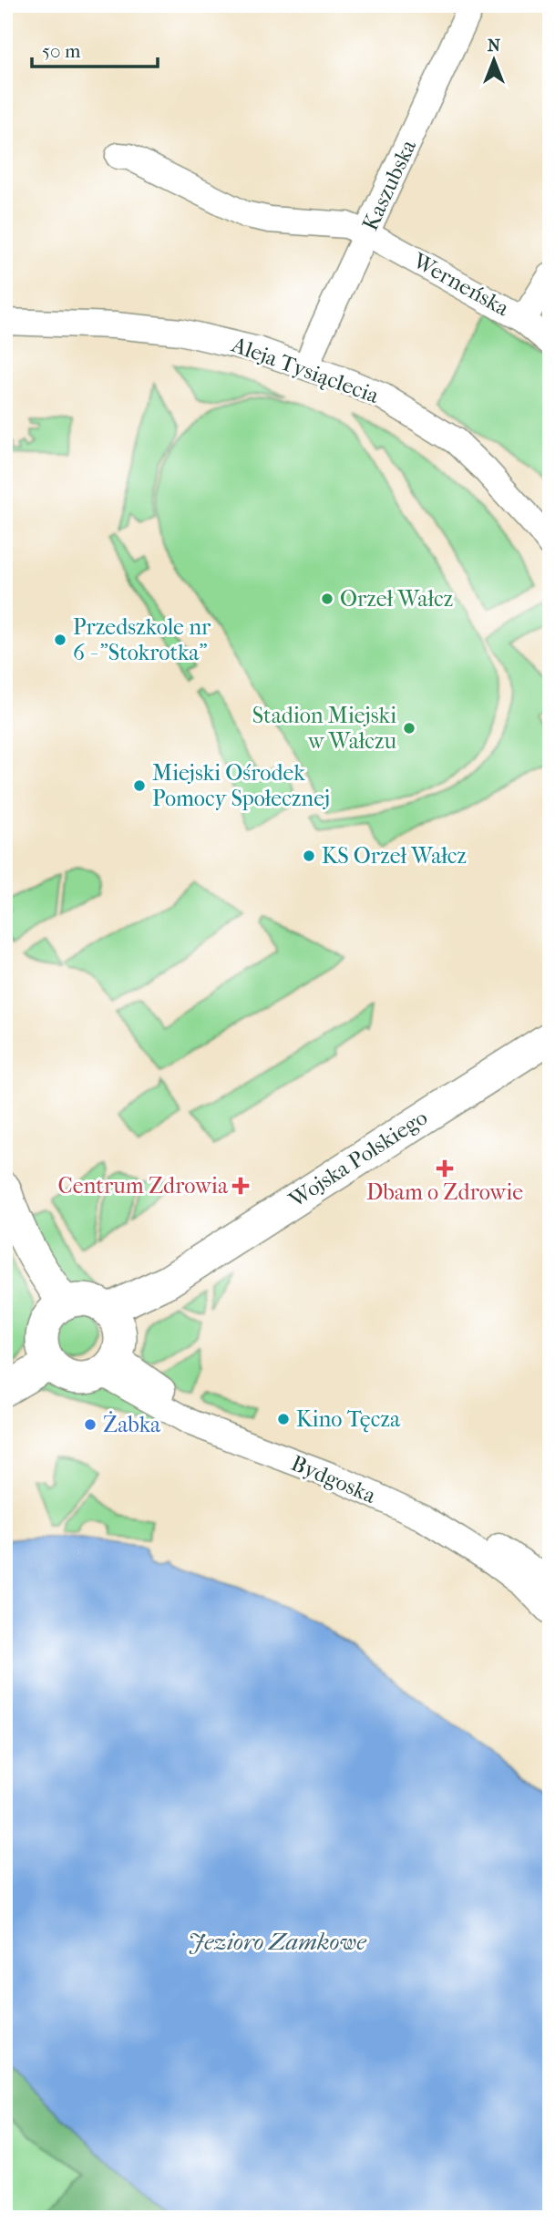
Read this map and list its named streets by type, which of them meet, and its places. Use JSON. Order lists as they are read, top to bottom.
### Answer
{
  "streets": {
    "main road": ["Wojska Polskiego"],
    "street": [
      "Kaszubska",
      "Werneńska",
      "Aleja Tysiąclecia",
      "Bydgoska"
    ]
  },
  "crossings": [
    ["Kaszubska", "Werneńska"],
    ["Kaszubska", "Aleja Tysiąclecia"],
    ["Wojska Polskiego", "Bydgoska"]
  ],
  "water": ["Jezioro Zamkowe"],
  "places": {
    "other": [
      "Orzeł Wałcz",
      "Przedszkole nr 6 - \"Stokrotka\"",
      "Stadion Miejski w Wałczu",
      "Miejski Ośrodek Pomocy Społecznej",
      "KS Orzeł Wałcz",
      "Kino Tęcza",
      "Żabka"
    ],
    "health": ["Dbam o Zdrowie", "Centrum Zdrowia"]
  },
  "scale_bar": "50 m",
  "north": "top"
}
